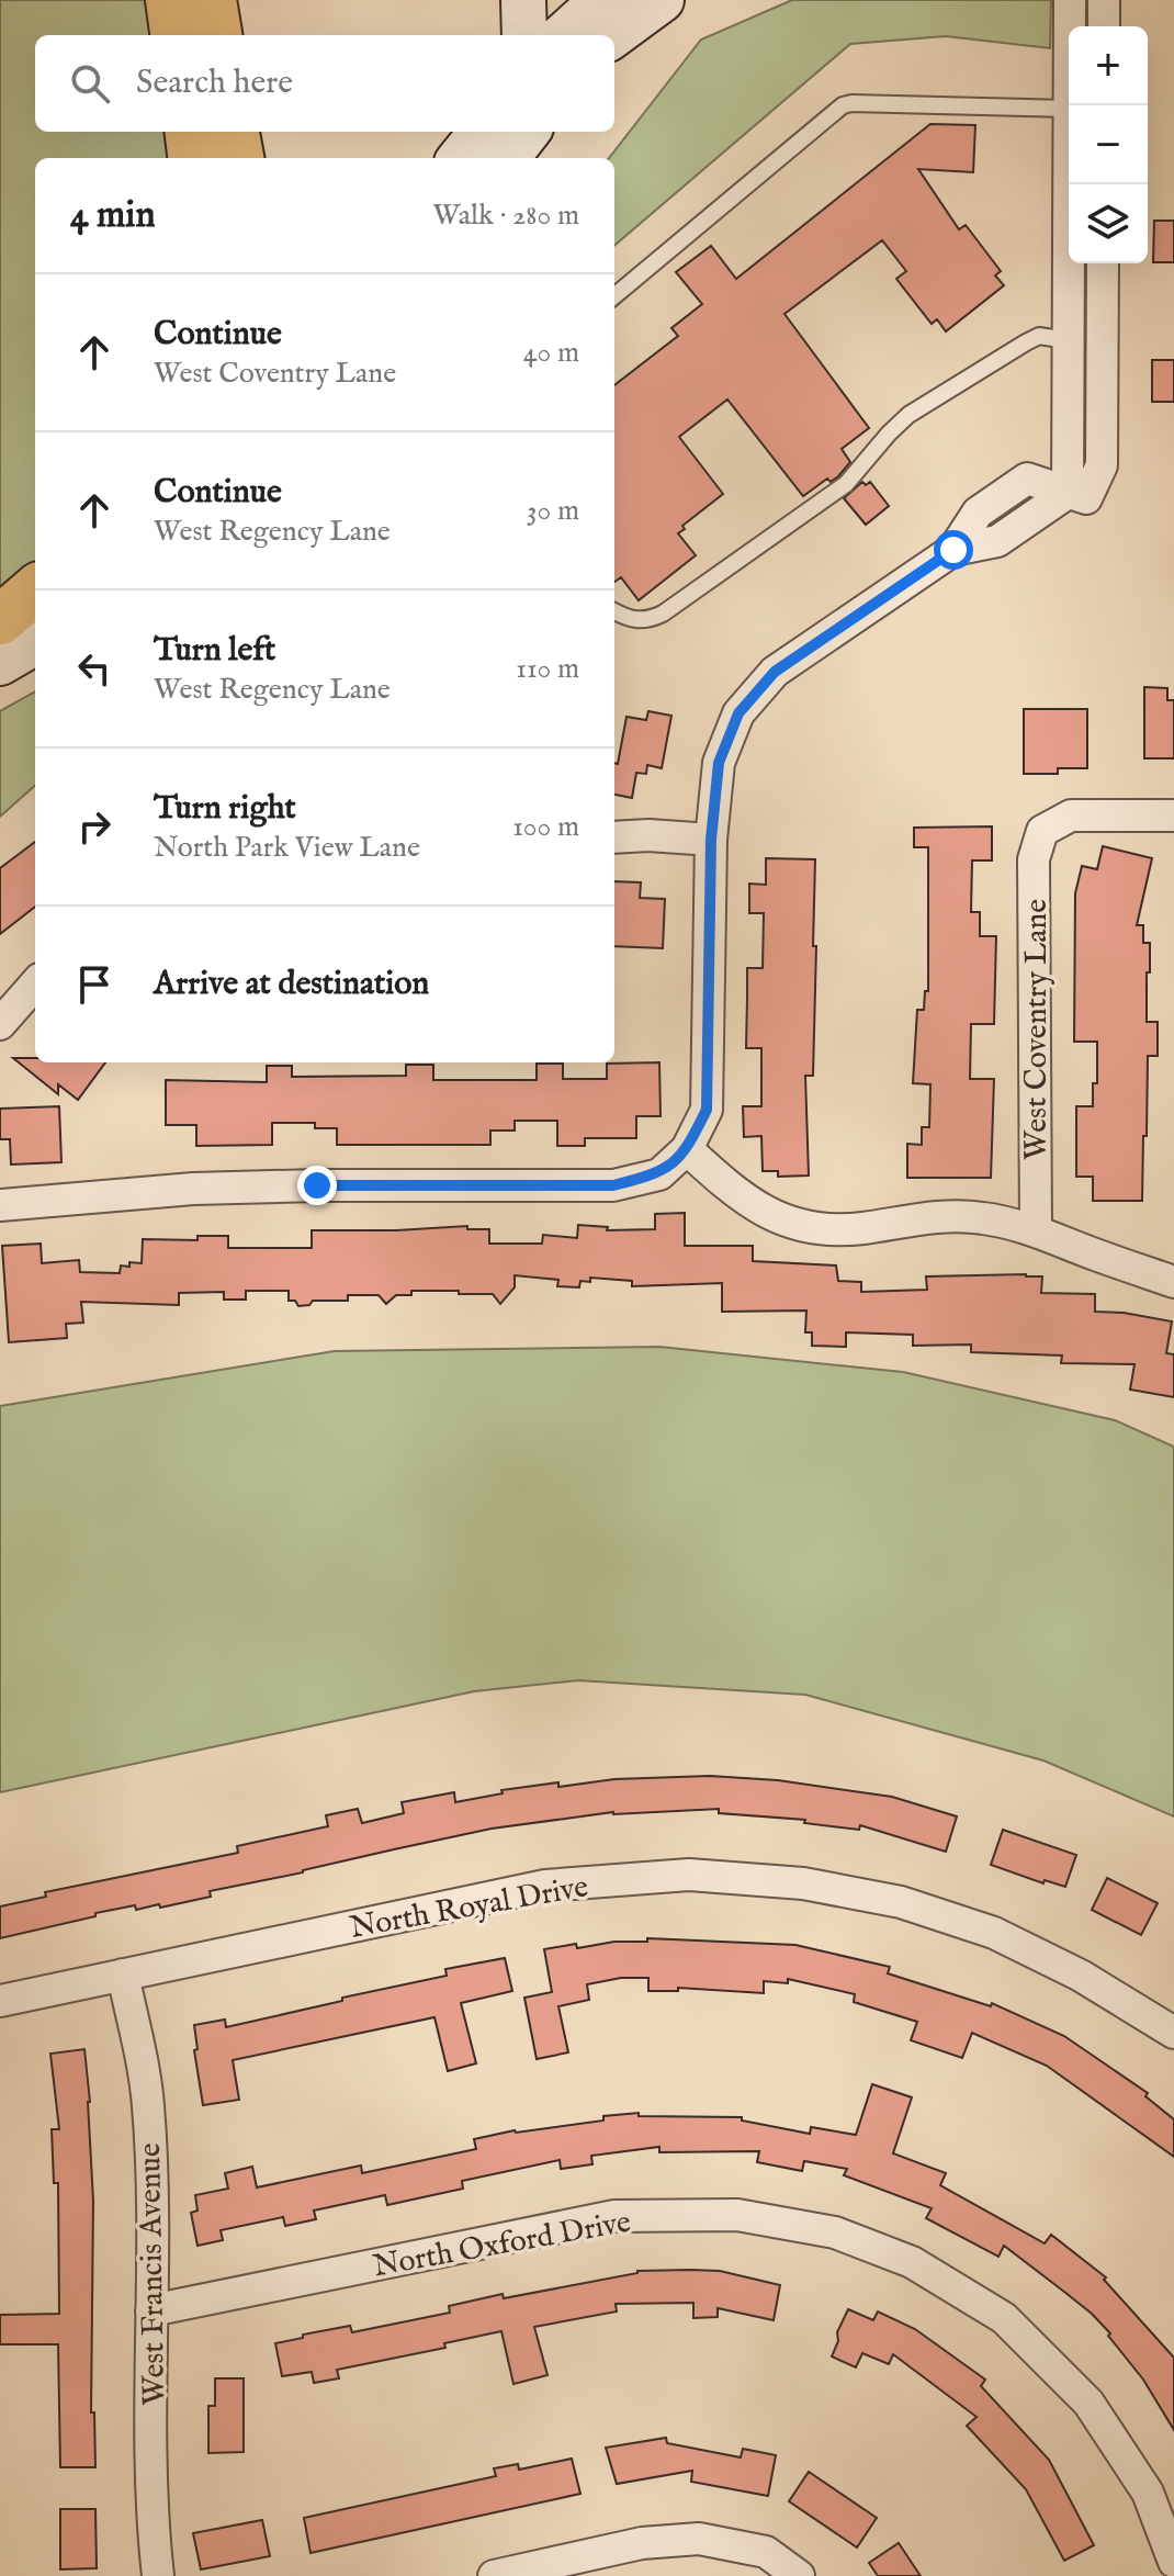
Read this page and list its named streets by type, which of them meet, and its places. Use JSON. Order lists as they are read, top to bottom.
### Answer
{
  "streets": {
    "street": [
      "West Coventry Lane",
      "North Royal Drive",
      "North Oxford Drive",
      "West Francis Avenue"
    ]
  },
  "crossings": [
    ["North Royal Drive", "West Francis Avenue"],
    ["North Oxford Drive", "West Francis Avenue"]
  ],
  "page": {
    "map_buttons": ["+", "−"],
    "search": "Search here",
    "heading": ["4 min", "Walk · 280 m"],
    "list": [
      ["Continue", "West Coventry Lane", "40 m"],
      ["Continue", "West Regency Lane", "30 m"],
      ["Turn left", "West Regency Lane", "110 m"],
      ["Turn right", "North Park View Lane", "100 m"],
      "Arrive at destination"
    ]
  }
}
